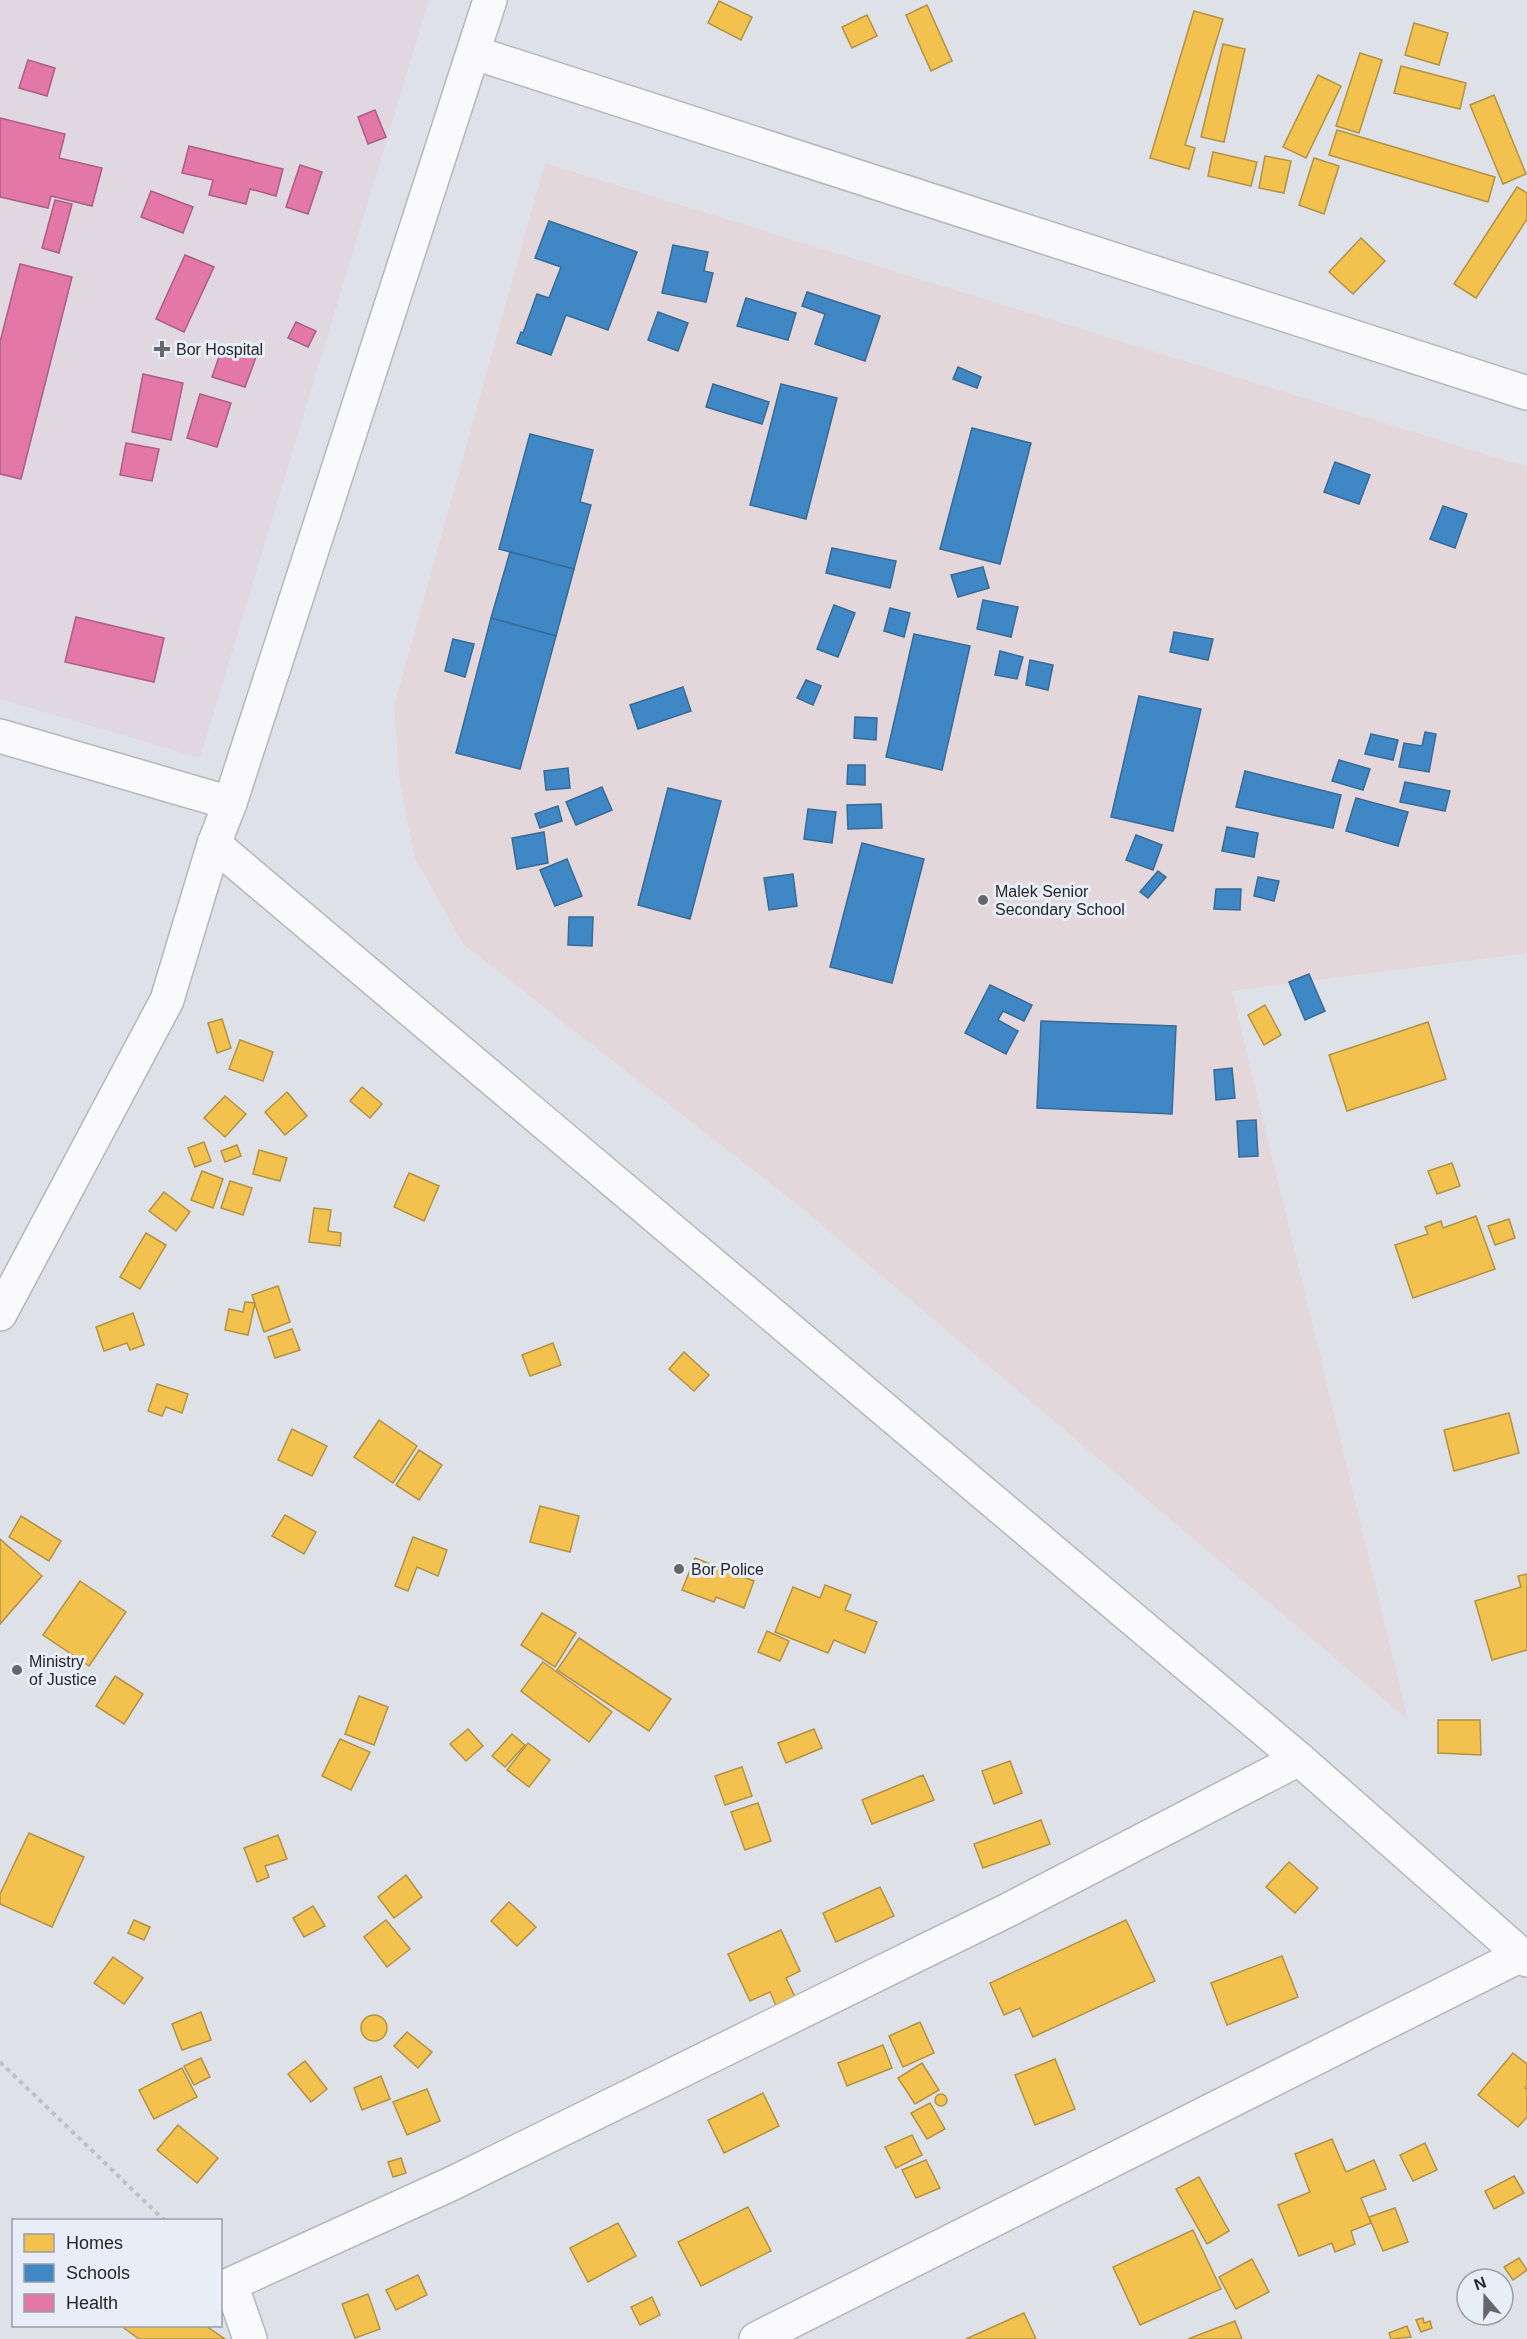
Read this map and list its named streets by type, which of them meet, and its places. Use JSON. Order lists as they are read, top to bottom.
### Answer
{
  "places": {
    "health": ["Bor Hospital"],
    "other": ["Malek Senior Secondary School", "Bor Police", "Ministry of Justice"]
  },
  "legend": ["Homes", "Schools", "Health"],
  "north": "top"
}
